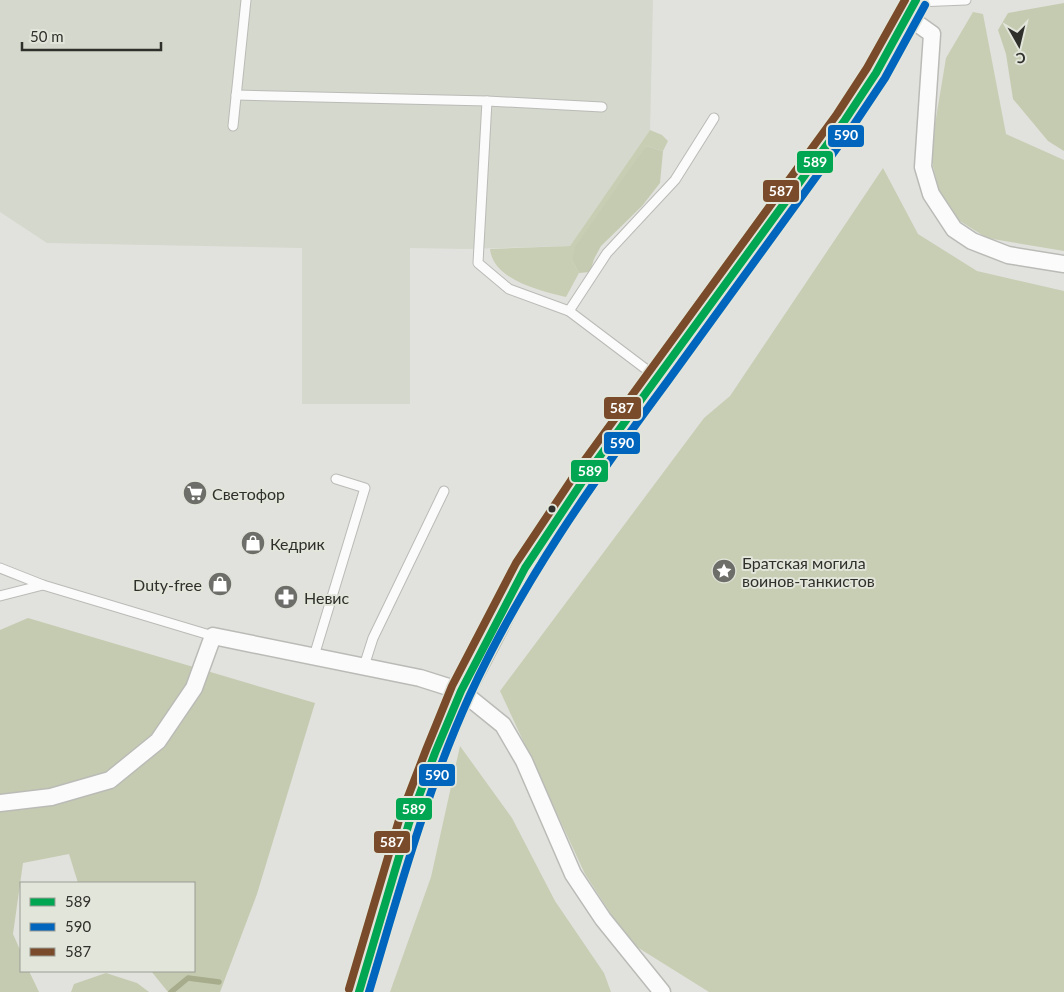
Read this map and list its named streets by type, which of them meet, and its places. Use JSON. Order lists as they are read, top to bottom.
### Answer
{
  "places": {
    "supermarket": ["Светофор"],
    "shop": ["Кедрик", "Duty-free"],
    "place": ["Братская могила воинов-танкистов"],
    "pharmacy": ["Невис"]
  },
  "lines": ["transit line 589", "transit line 587", "transit line 590"],
  "legend": ["589", "590", "587"],
  "scale_bar": "50 m",
  "north": "bottom"
}
